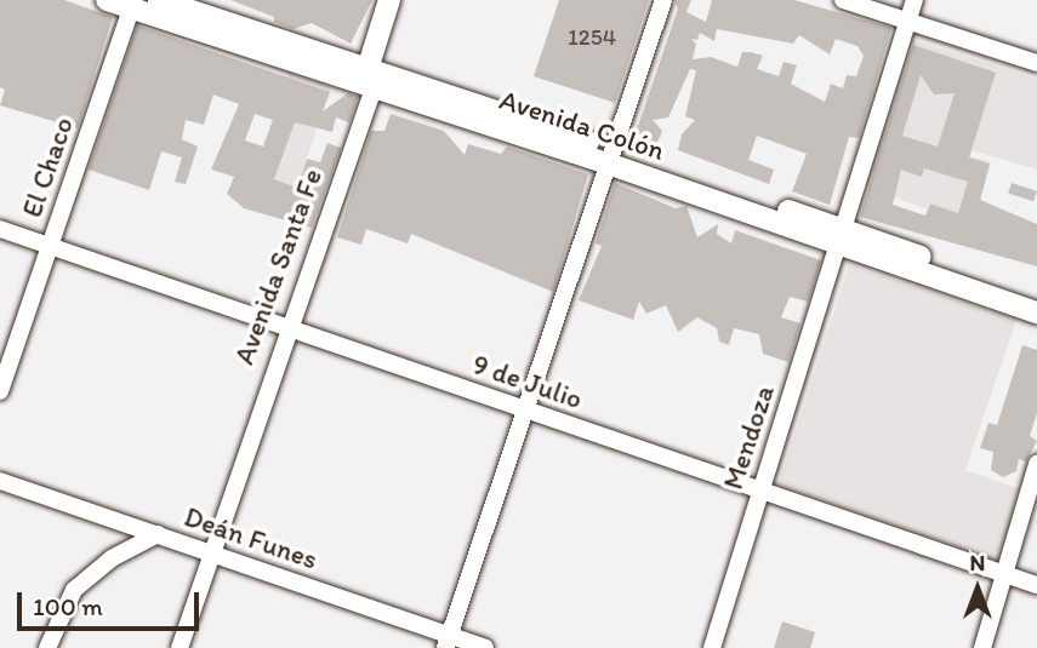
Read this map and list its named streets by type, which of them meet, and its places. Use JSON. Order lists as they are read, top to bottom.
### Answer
{
  "streets": {
    "main road": ["Avenida Colón", "Avenida Santa Fe"],
    "street": [
      "El Chaco",
      "9 de Julio",
      "Mendoza",
      "Deán Funes"
    ]
  },
  "crossings": [
    ["Avenida Colón", "El Chaco"],
    ["Avenida Colón", "Avenida Santa Fe"],
    ["Avenida Colón", "Mendoza"],
    ["El Chaco", "9 de Julio"],
    ["Avenida Santa Fe", "9 de Julio"],
    ["Avenida Santa Fe", "Deán Funes"],
    ["9 de Julio", "Mendoza"]
  ],
  "house_numbers": ["1254"],
  "scale_bar": "100 m",
  "north": "top"
}
